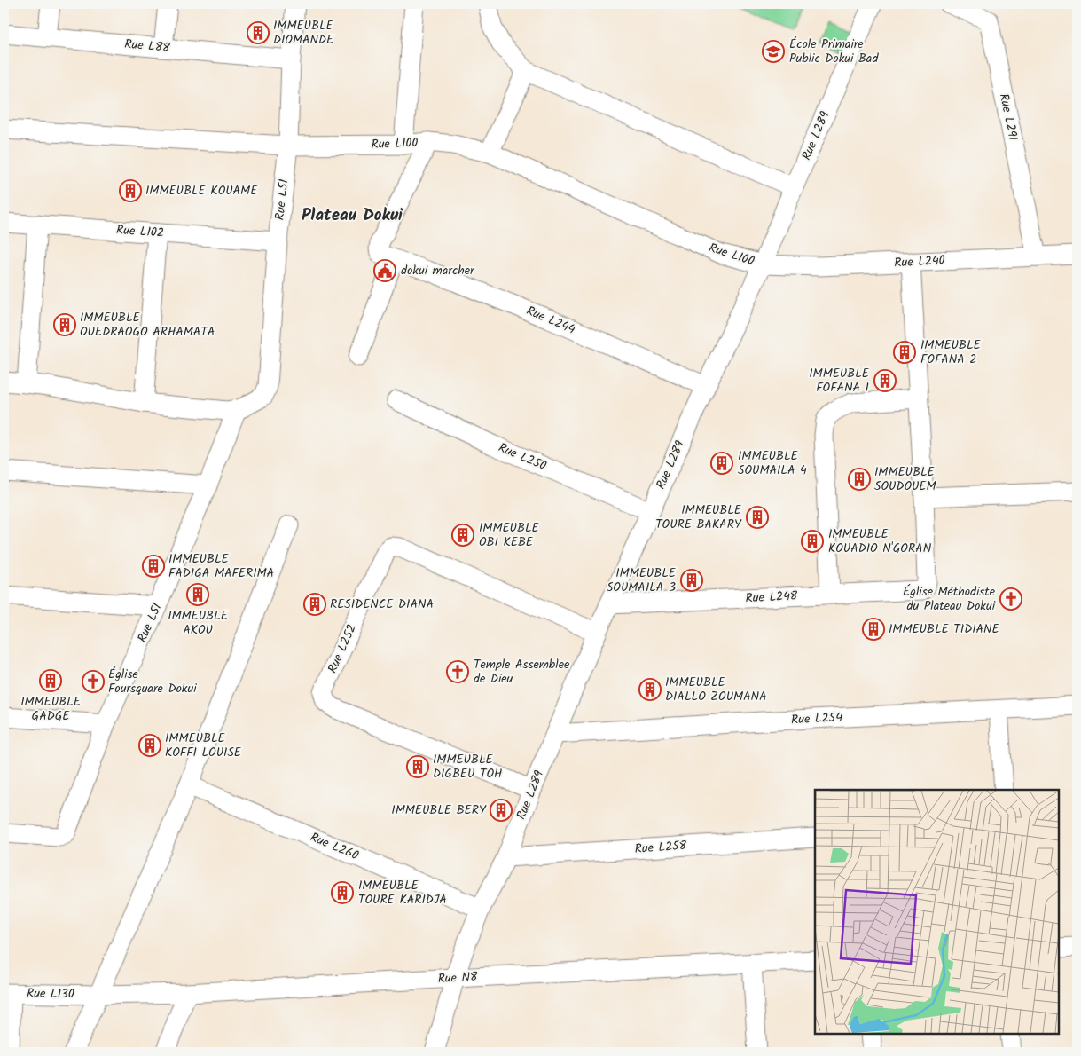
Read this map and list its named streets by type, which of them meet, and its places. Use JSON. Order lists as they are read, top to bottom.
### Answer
{
  "streets": {
    "street": [
      "Rue L88",
      "Rue L291",
      "Rue L289",
      "Rue L100",
      "Rue L51",
      "Rue L102",
      "Rue L240",
      "Rue L244",
      "Rue L250",
      "Rue L248",
      "Rue L252",
      "Rue L254",
      "Rue L260",
      "Rue L258",
      "Rue N8",
      "Rue L130"
    ]
  },
  "crossings": [
    ["Rue L88", "Rue L51"],
    ["Rue L291", "Rue L240"],
    ["Rue L289", "Rue L100"],
    ["Rue L289", "Rue L240"],
    ["Rue L289", "Rue L244"],
    ["Rue L289", "Rue L250"],
    ["Rue L289", "Rue L248"],
    ["Rue L289", "Rue L252"],
    ["Rue L289", "Rue L254"],
    ["Rue L289", "Rue L260"],
    ["Rue L289", "Rue L258"],
    ["Rue L289", "Rue N8"],
    ["Rue L100", "Rue L51"],
    ["Rue L100", "Rue L240"],
    ["Rue L51", "Rue L102"],
    ["Rue N8", "Rue L130"]
  ],
  "districts": ["Plateau Dokui"],
  "places": {
    "building": [
      "IMMEUBLE DIOMANDE",
      "IMMEUBLE KOUAME",
      "IMMEUBLE OUEDRAOGO ARHAMATA",
      "IMMEUBLE FOFANA 2",
      "IMMEUBLE FOFANA 1",
      "IMMEUBLE SOUMAILA 4",
      "IMMEUBLE SOUDOUEM",
      "IMMEUBLE TOURE BAKARY",
      "IMMEUBLE OBI KEBE",
      "IMMEUBLE KOUADIO N'GORAN",
      "IMMEUBLE FADIGA MAFERIMA",
      "IMMEUBLE SOUMAILA 3",
      "IMMEUBLE AKOU",
      "RESIDENCE DIANA",
      "IMMEUBLE TIDIANE",
      "IMMEUBLE GADGE",
      "IMMEUBLE DIALLO ZOUMANA",
      "IMMEUBLE KOFFI LOUISE",
      "IMMEUBLE DIGBEU TOH",
      "IMMEUBLE BERY",
      "IMMEUBLE TOURE KARIDJA"
    ],
    "school or university": ["École Primaire Public Dokui Bad"],
    "public building": ["dokui marcher"],
    "church": ["Église Méthodiste du Plateau Dokui", "Temple Assemblee de Dieu", "Église Foursquare Dokui"]
  }
}
